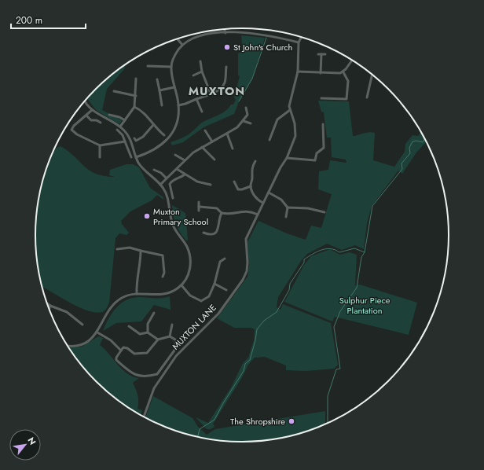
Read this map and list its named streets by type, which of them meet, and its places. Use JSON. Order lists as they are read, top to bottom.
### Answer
{
  "streets": {
    "street": ["MUXTON LANE"]
  },
  "districts": ["MUXTON"],
  "parks": ["Sulphur Piece Plantation"],
  "places": ["St John's Church", "Muxton Primary School", "The Shropshire"],
  "scale_bar": "200 m",
  "north": "top right"
}
